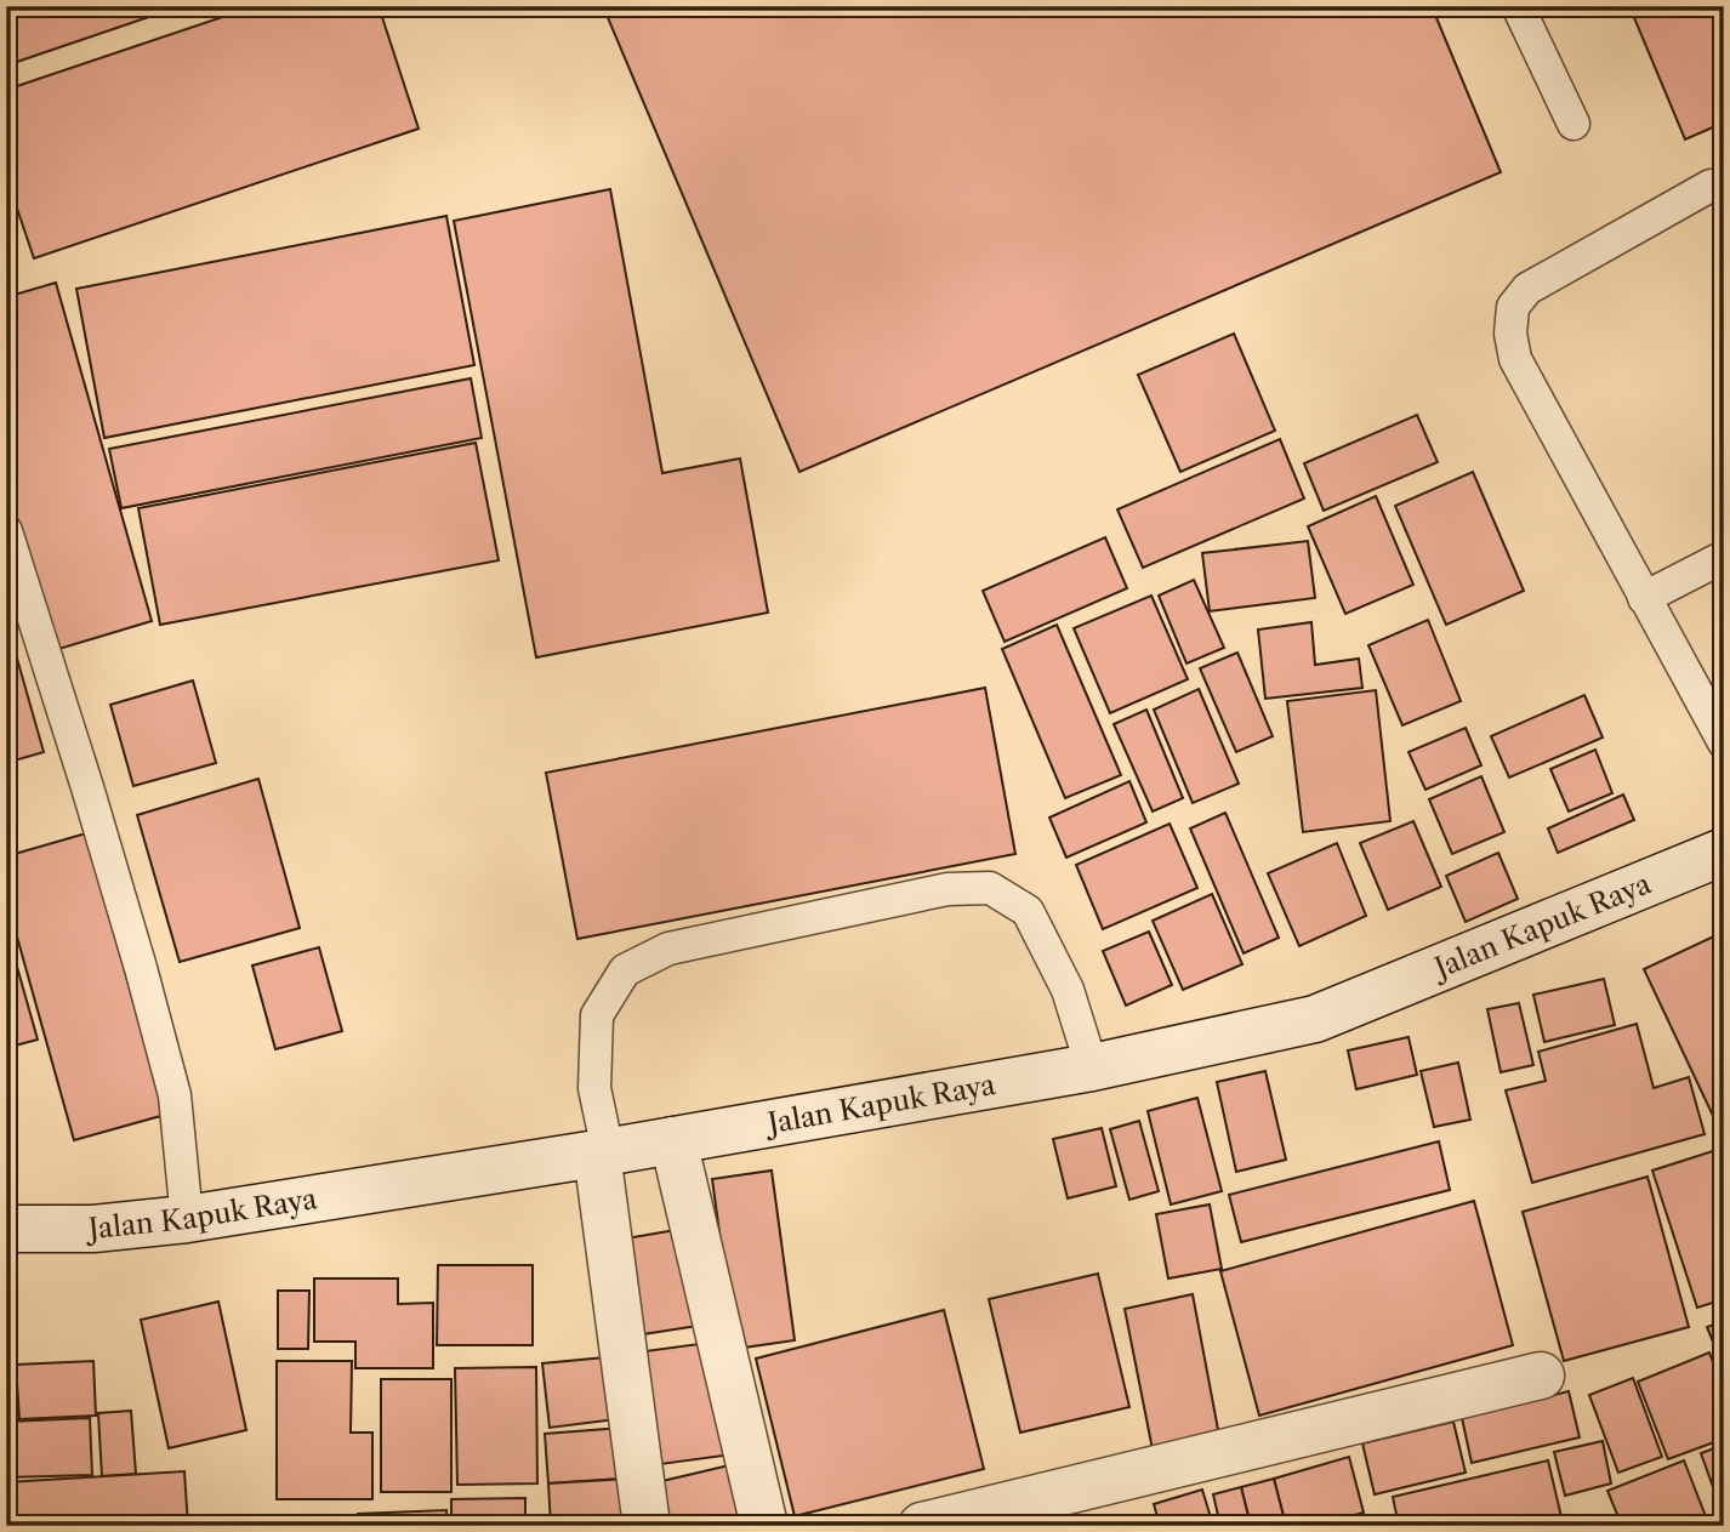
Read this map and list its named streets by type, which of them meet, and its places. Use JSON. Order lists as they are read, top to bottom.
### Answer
{
  "streets": {
    "main road": ["Jalan Kapuk Raya"]
  }
}
